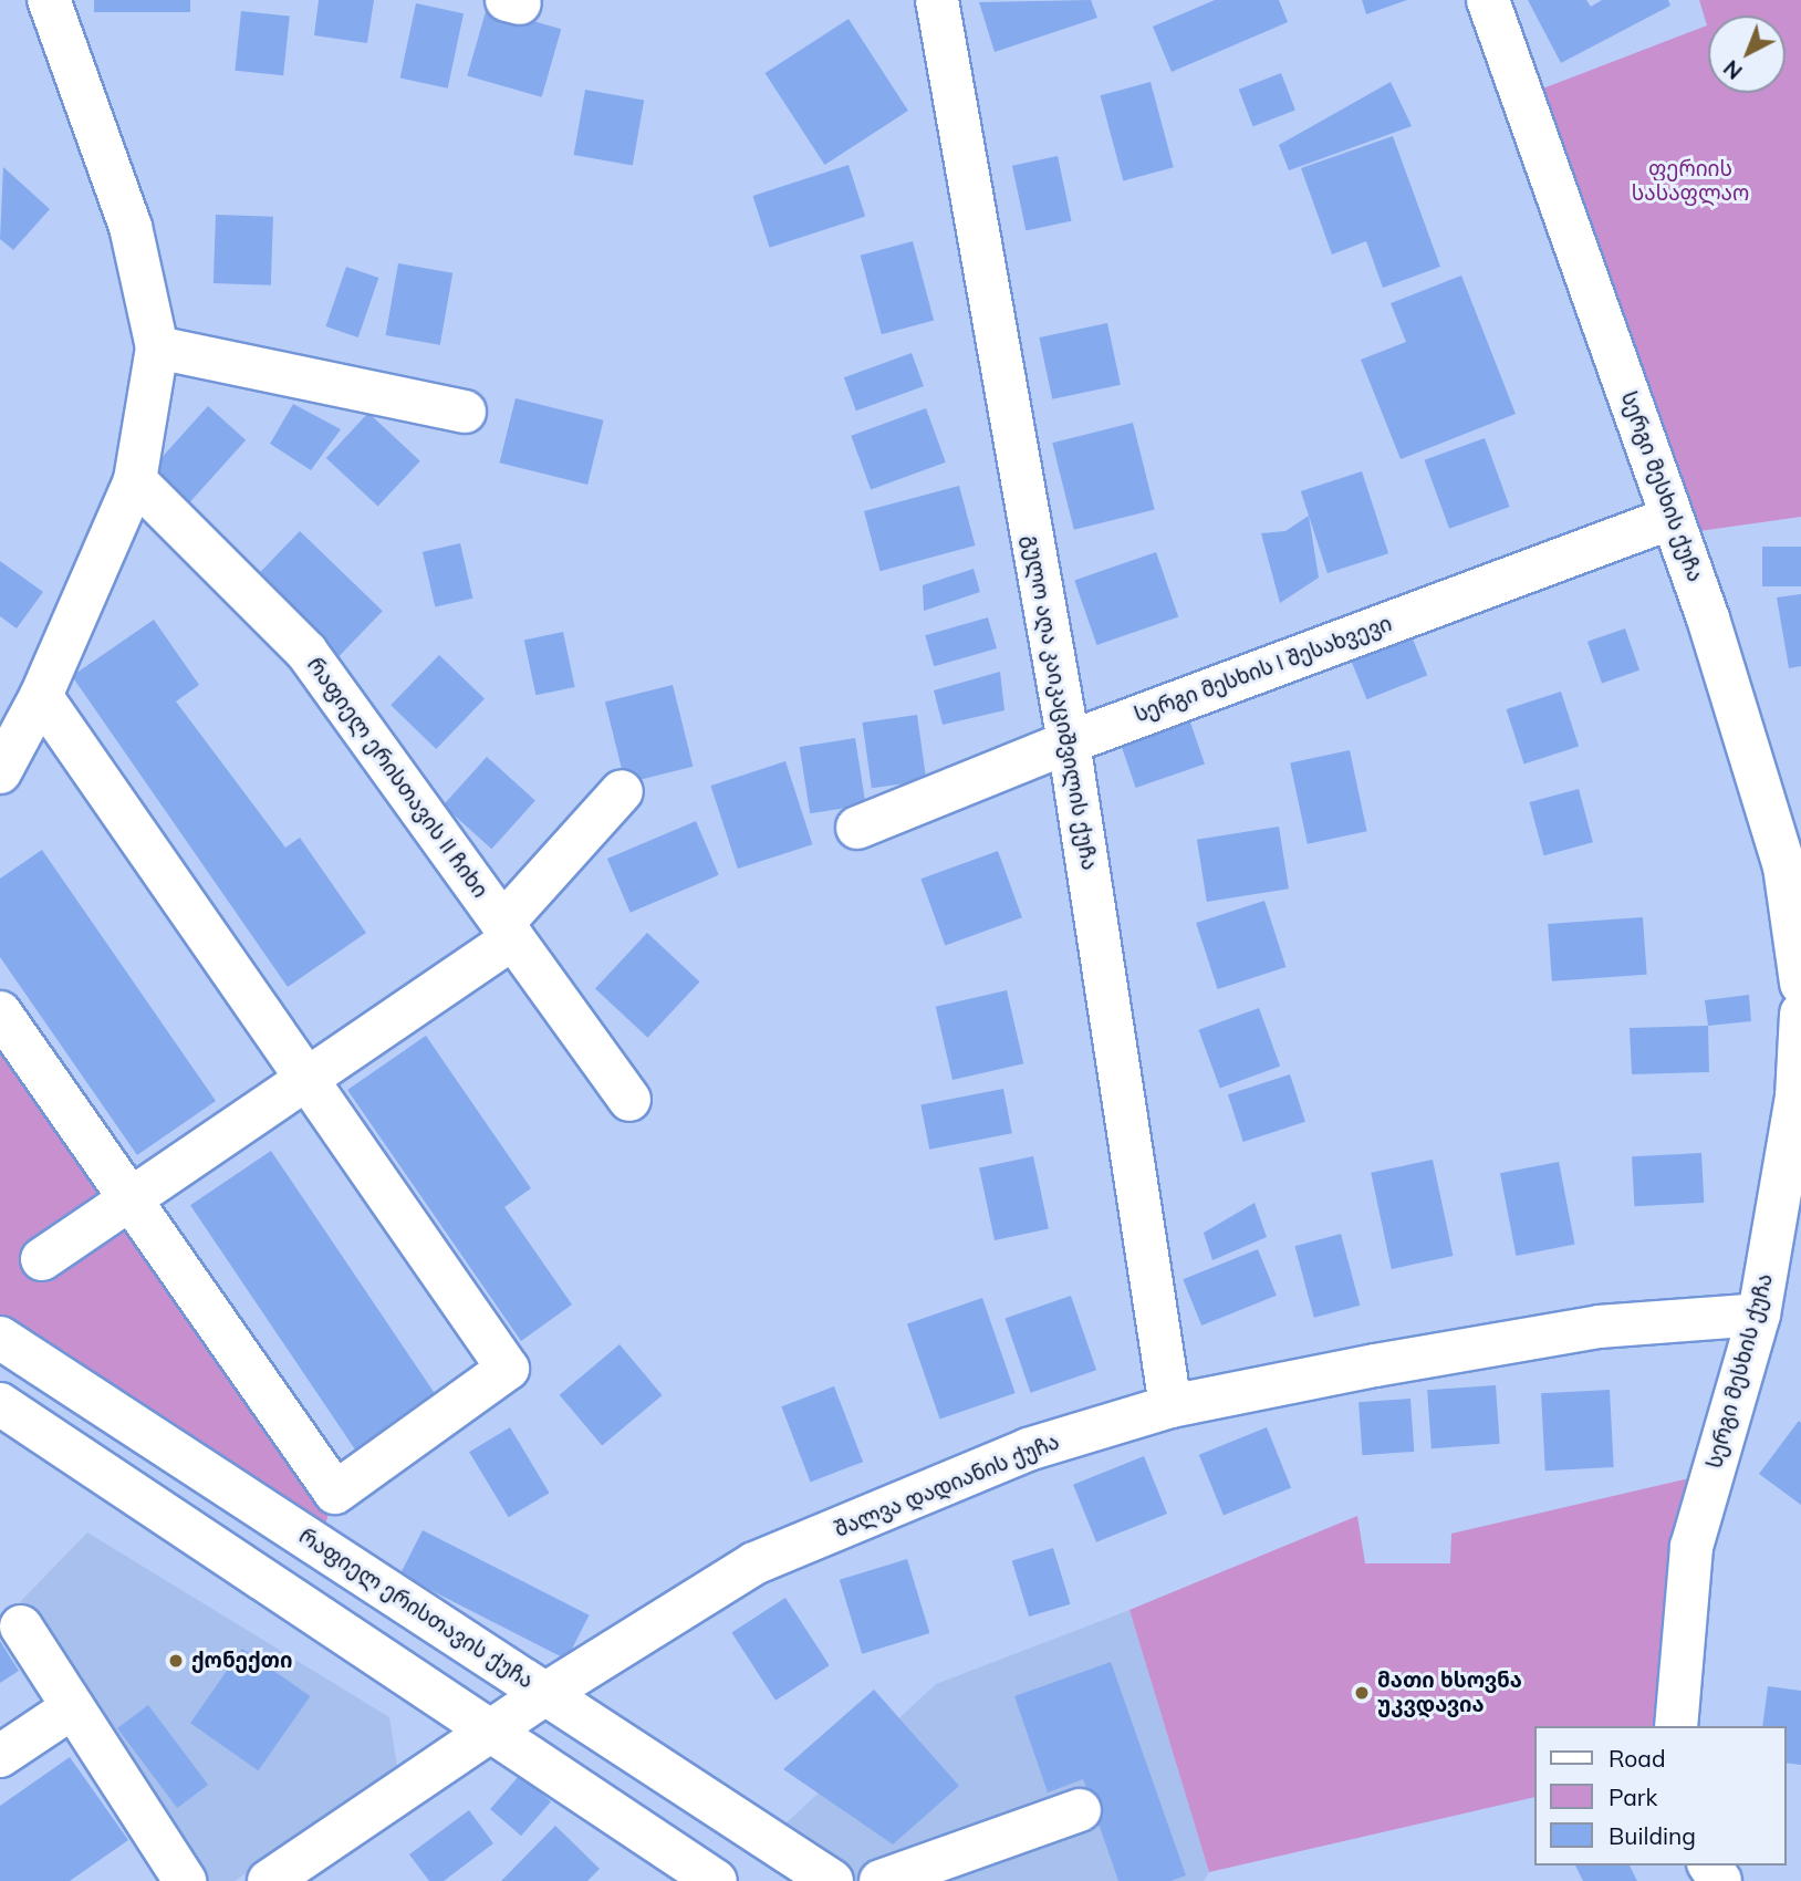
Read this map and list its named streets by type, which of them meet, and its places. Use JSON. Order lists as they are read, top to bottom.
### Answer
{
  "streets": {
    "street": [
      "სერგი მესხის ქუჩა",
      "სერგი მესხის I შესახვევი",
      "გულო აღა კაიკაციშვილის ქუჩა",
      "რაფიელ ერისთავის II ჩიხი",
      "შალვა დადიანის ქუჩა",
      "რაფიელ ერისთავის ქუჩა"
    ]
  },
  "crossings": [
    ["სერგი მესხის ქუჩა", "სერგი მესხის I შესახვევი"],
    ["სერგი მესხის ქუჩა", "შალვა დადიანის ქუჩა"],
    ["სერგი მესხის I შესახვევი", "გულო აღა კაიკაციშვილის ქუჩა"],
    ["გულო აღა კაიკაციშვილის ქუჩა", "შალვა დადიანის ქუჩა"],
    ["შალვა დადიანის ქუჩა", "რაფიელ ერისთავის ქუჩა"]
  ],
  "parks": ["ფერიის სასაფლაო"],
  "places": ["ქონექთი", "მათი ხსოვნა უკვდავია"],
  "legend": ["Road", "Park", "Building"],
  "north": "bottom left"
}
